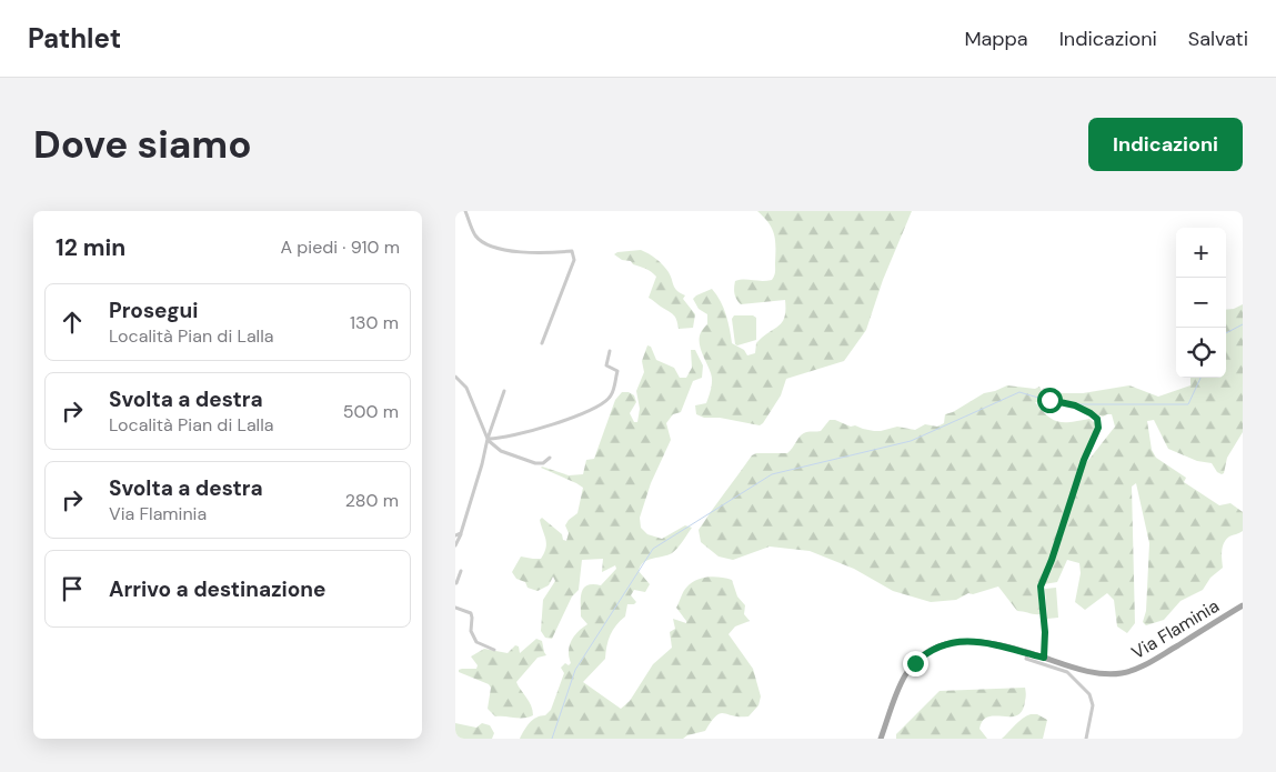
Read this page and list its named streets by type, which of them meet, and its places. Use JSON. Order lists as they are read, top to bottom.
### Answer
{
  "streets": {
    "main road": ["Via Flaminia"]
  },
  "page": {
    "header": "Pathlet",
    "nav": ["Mappa", "Indicazioni", "Salvati"],
    "buttons": "Indicazioni",
    "title": "Dove siamo",
    "heading": ["12 min", "A piedi · 910 m"],
    "map_buttons": ["+", "−"],
    "list": [
      ["Prosegui", "Località Pian di Lalla", "130 m"],
      ["Svolta a destra", "Località Pian di Lalla", "500 m"],
      ["Svolta a destra", "Via Flaminia", "280 m"],
      "Arrivo a destinazione"
    ]
  }
}
